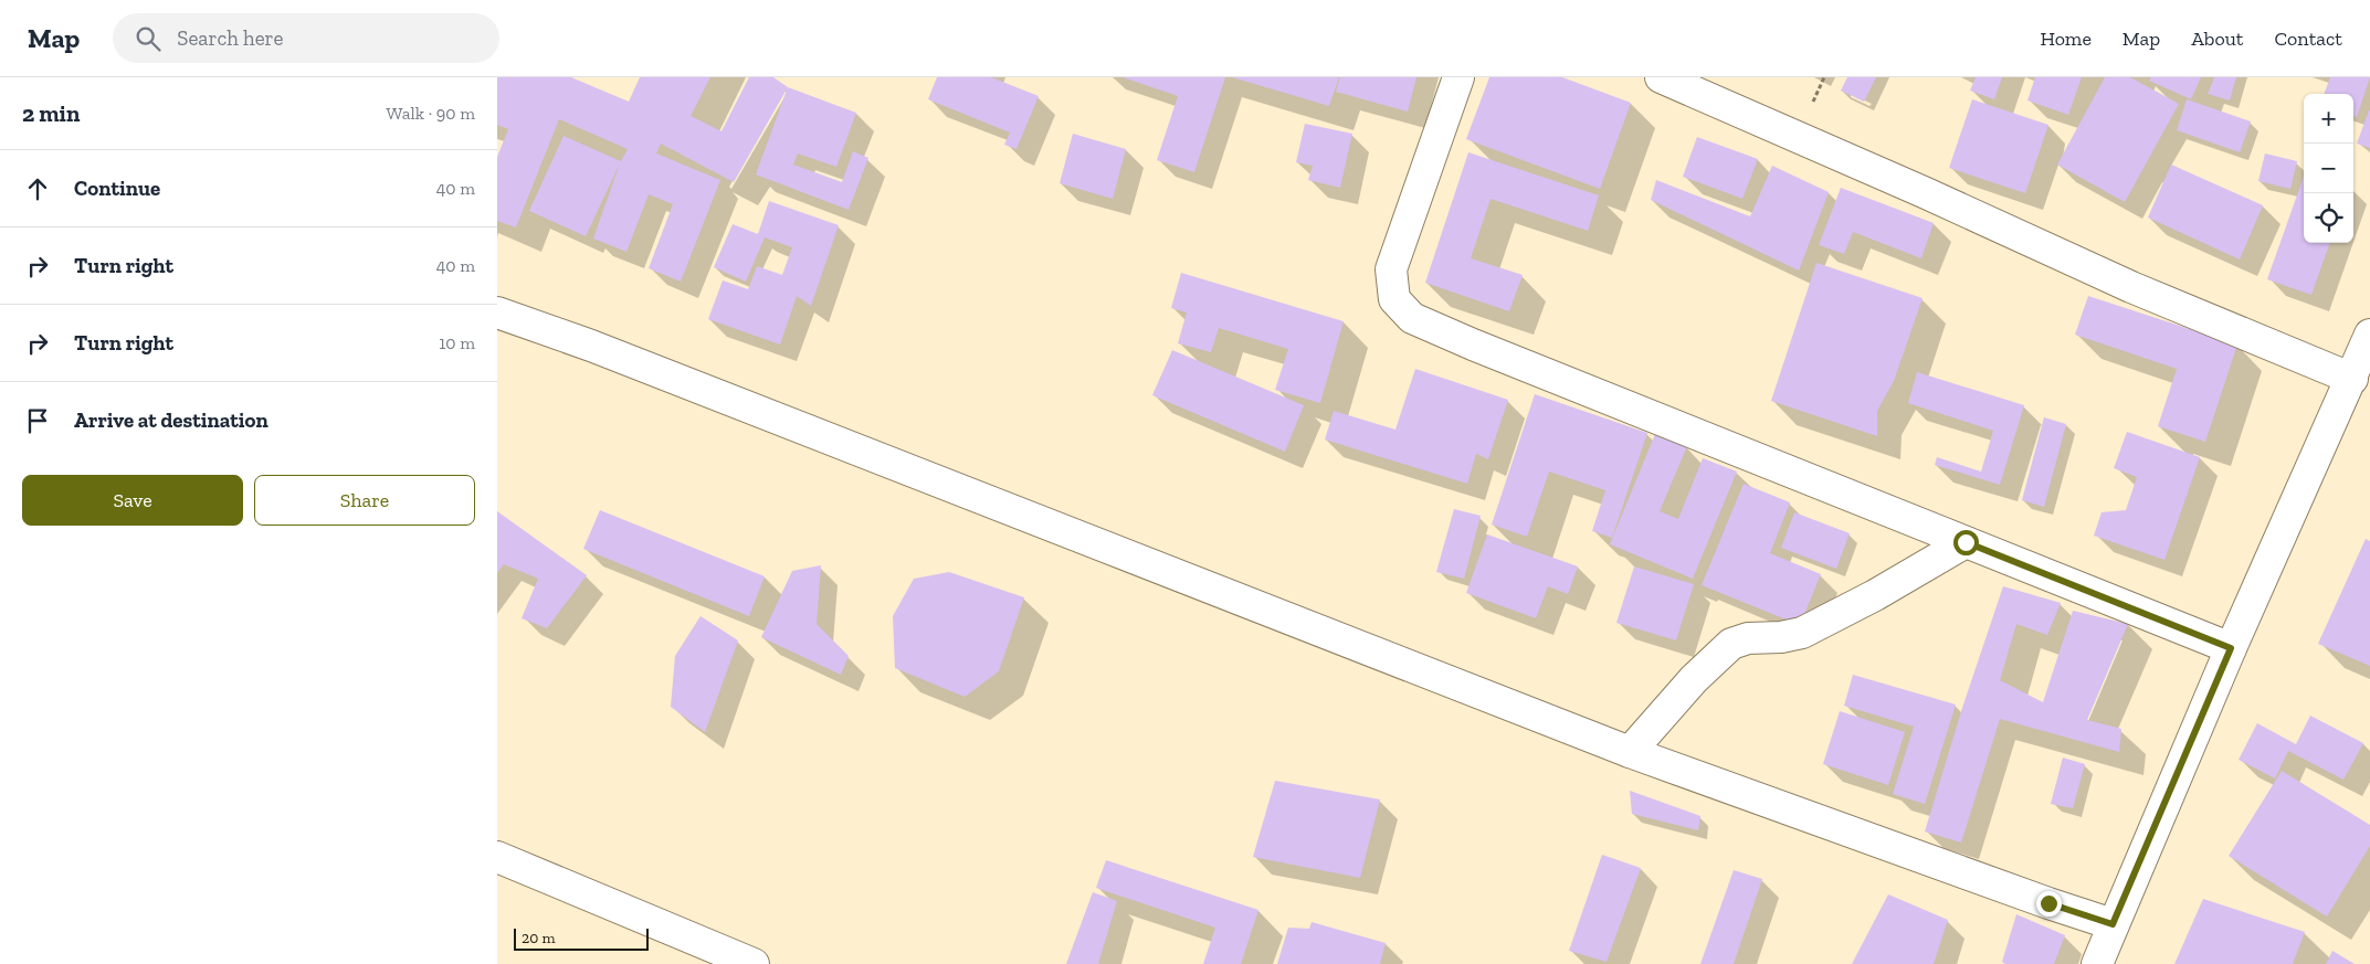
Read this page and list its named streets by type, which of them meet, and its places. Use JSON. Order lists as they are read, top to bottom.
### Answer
{
  "scale_bar": "20 m",
  "page": {
    "header": "Map",
    "search": "Search here",
    "nav": [
      "Home",
      "Map",
      "About",
      "Contact"
    ],
    "heading": ["2 min", "Walk · 90 m"],
    "map_buttons": ["+", "−"],
    "list": [
      ["Continue", "40 m"],
      ["Turn right", "40 m"],
      ["Turn right", "10 m"],
      "Arrive at destination"
    ],
    "buttons": ["Save", "Share"],
    "scale": "20 m"
  }
}
